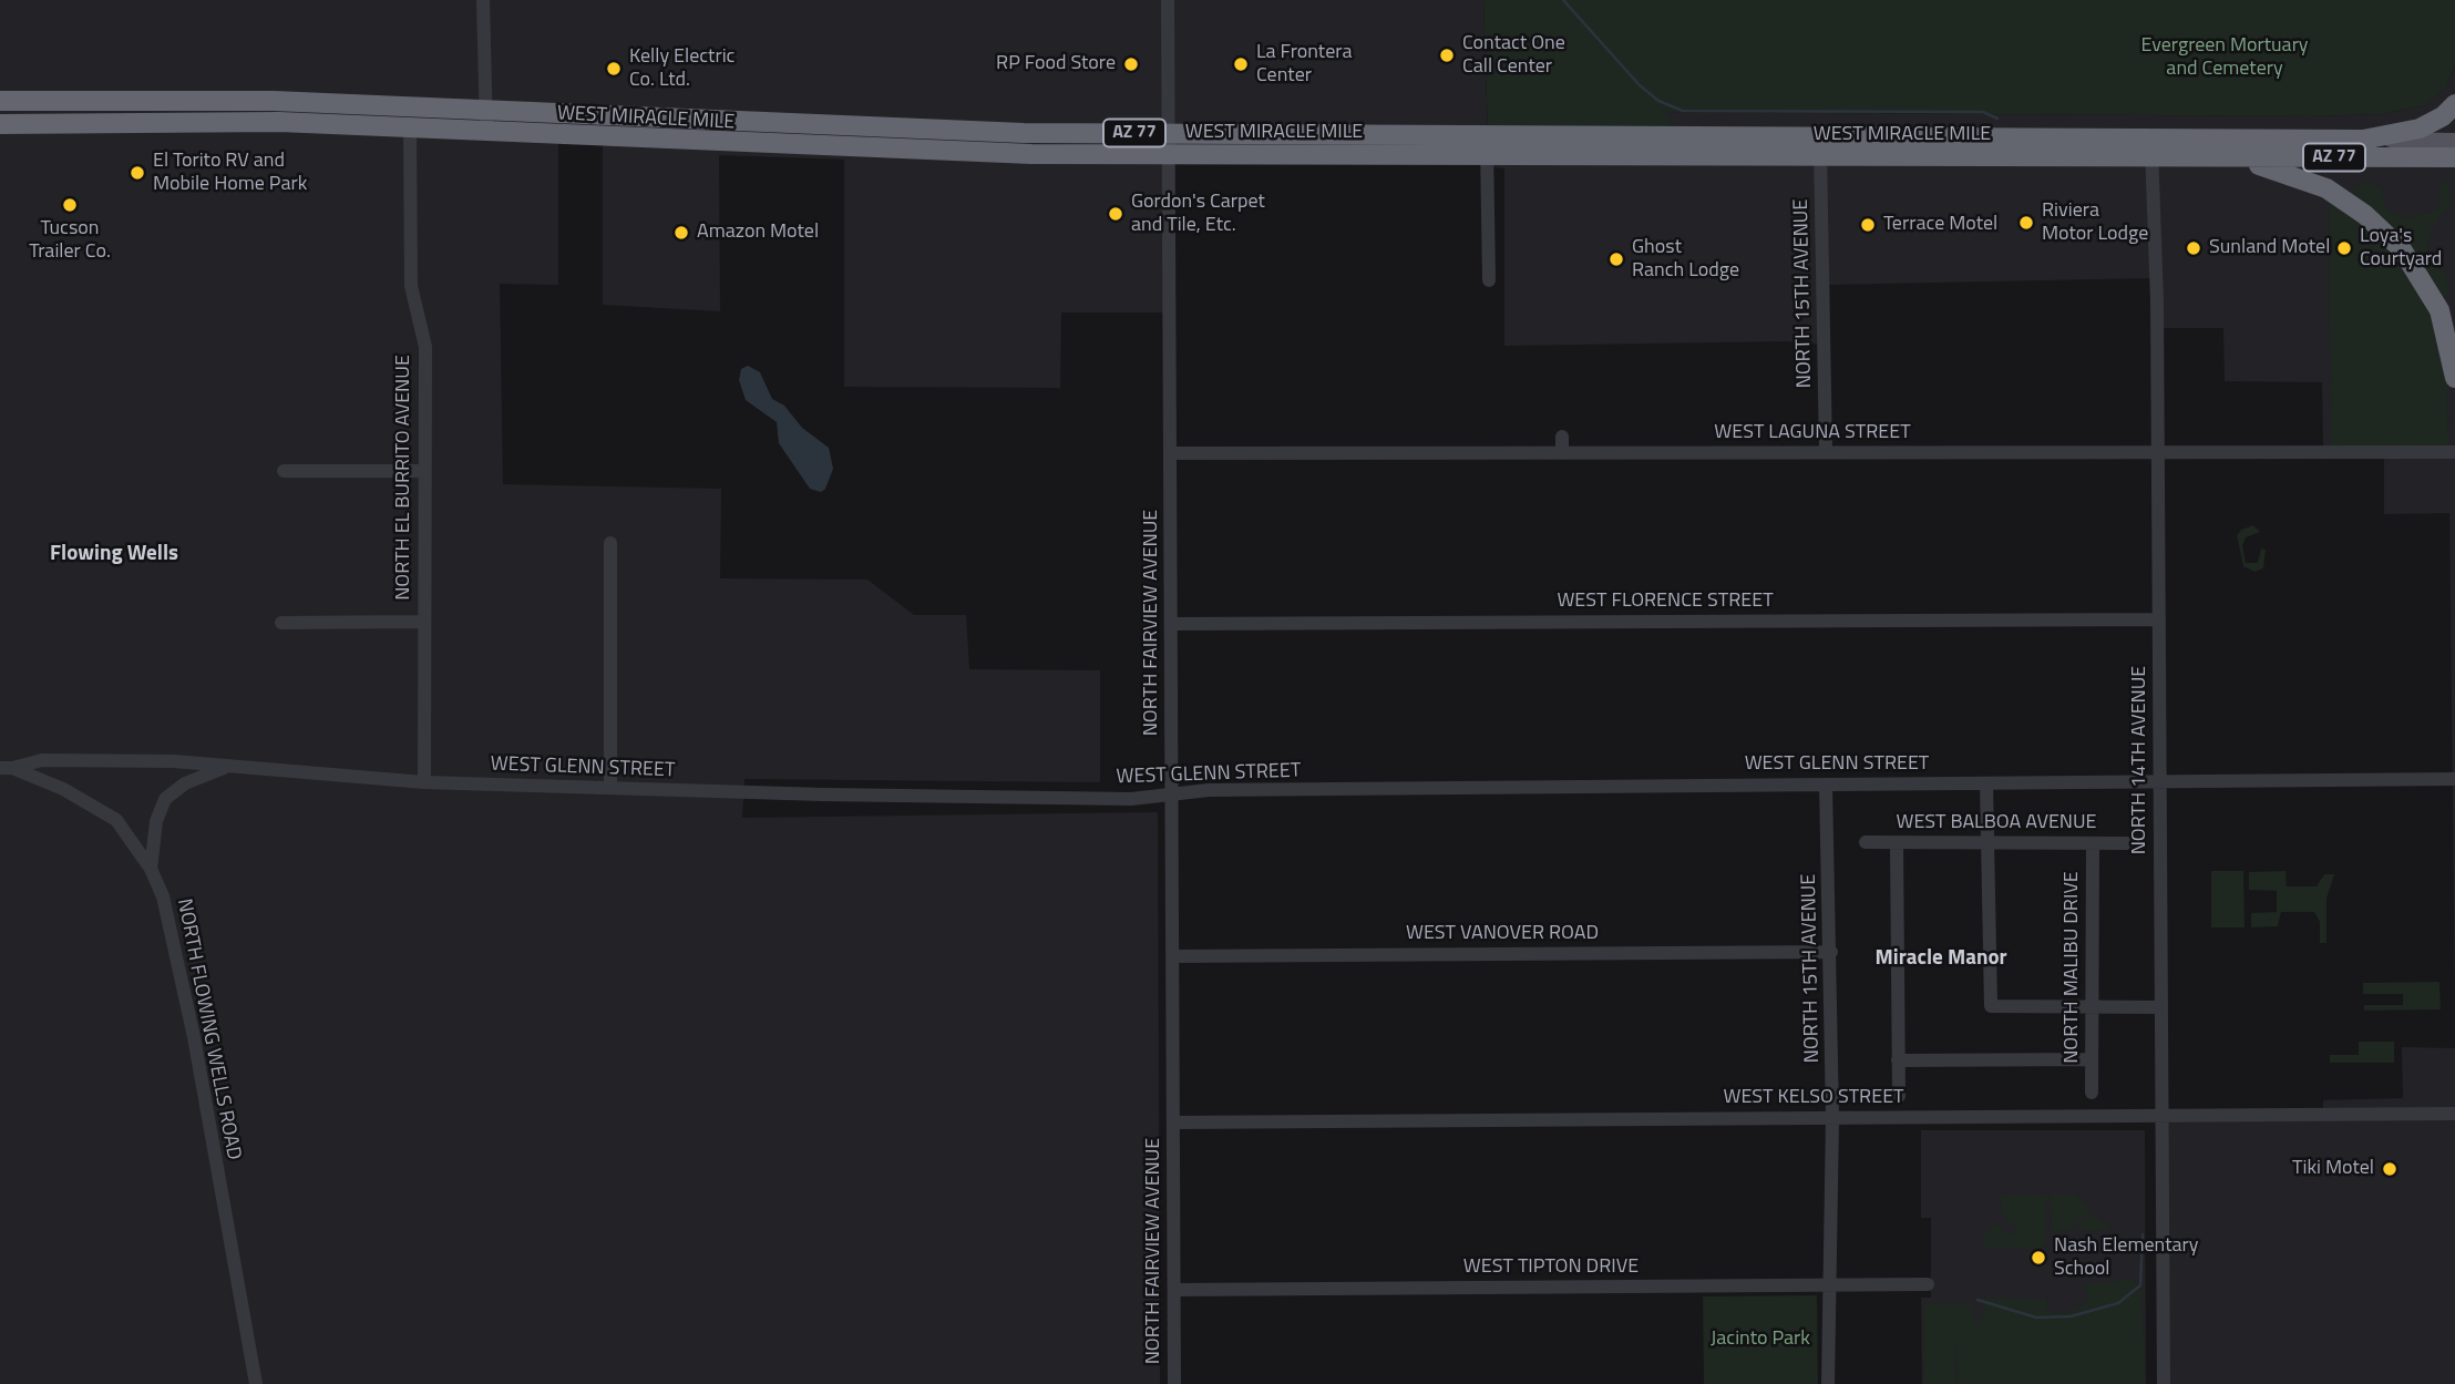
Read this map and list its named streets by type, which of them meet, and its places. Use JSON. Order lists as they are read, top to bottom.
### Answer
{
  "streets": {
    "highway": ["WEST MIRACLE MILE", "AZ 77"],
    "street": [
      "NORTH 15TH AVENUE",
      "WEST LAGUNA STREET",
      "NORTH EL BURRITO AVENUE",
      "WEST FLORENCE STREET",
      "NORTH FAIRVIEW AVENUE",
      "NORTH 14TH AVENUE",
      "WEST GLENN STREET",
      "WEST BALBOA AVENUE",
      "WEST VANOVER ROAD",
      "NORTH MALIBU DRIVE",
      "NORTH FLOWING WELLS ROAD",
      "WEST KELSO STREET",
      "WEST TIPTON DRIVE"
    ]
  },
  "crossings": [
    ["WEST MIRACLE MILE", "AZ 77"],
    ["WEST MIRACLE MILE", "NORTH 15TH AVENUE"],
    ["WEST MIRACLE MILE", "NORTH EL BURRITO AVENUE"],
    ["WEST MIRACLE MILE", "NORTH FAIRVIEW AVENUE"],
    ["WEST MIRACLE MILE", "NORTH 14TH AVENUE"],
    ["NORTH 15TH AVENUE", "WEST LAGUNA STREET"],
    ["NORTH 15TH AVENUE", "WEST GLENN STREET"],
    ["NORTH 15TH AVENUE", "WEST VANOVER ROAD"],
    ["NORTH 15TH AVENUE", "WEST KELSO STREET"],
    ["NORTH 15TH AVENUE", "WEST TIPTON DRIVE"],
    ["WEST LAGUNA STREET", "NORTH FAIRVIEW AVENUE"],
    ["WEST LAGUNA STREET", "NORTH 14TH AVENUE"],
    ["NORTH EL BURRITO AVENUE", "WEST GLENN STREET"],
    ["WEST FLORENCE STREET", "NORTH FAIRVIEW AVENUE"],
    ["WEST FLORENCE STREET", "NORTH 14TH AVENUE"],
    ["NORTH FAIRVIEW AVENUE", "WEST GLENN STREET"],
    ["NORTH FAIRVIEW AVENUE", "WEST VANOVER ROAD"],
    ["NORTH FAIRVIEW AVENUE", "WEST KELSO STREET"],
    ["NORTH FAIRVIEW AVENUE", "WEST TIPTON DRIVE"],
    ["NORTH 14TH AVENUE", "WEST GLENN STREET"],
    ["NORTH 14TH AVENUE", "WEST KELSO STREET"],
    ["WEST GLENN STREET", "NORTH FLOWING WELLS ROAD"],
    ["WEST BALBOA AVENUE", "NORTH MALIBU DRIVE"]
  ],
  "districts": ["Flowing Wells", "Miracle Manor"],
  "parks": ["Evergreen Mortuary and Cemetery", "Jacinto Park"],
  "places": [
    "Contact One Call Center",
    "RP Food Store",
    "La Frontera Center",
    "Kelly Electric Co. Ltd.",
    "El Torito RV and Mobile Home Park",
    "Tucson Trailer Co.",
    "Gordon's Carpet and Tile, Etc.",
    "Riviera Motor Lodge",
    "Terrace Motel",
    "Amazon Motel",
    "Sunland Motel",
    "Loya's Courtyard",
    "Ghost Ranch Lodge",
    "Tiki Motel",
    "Nash Elementary School"
  ]
}
